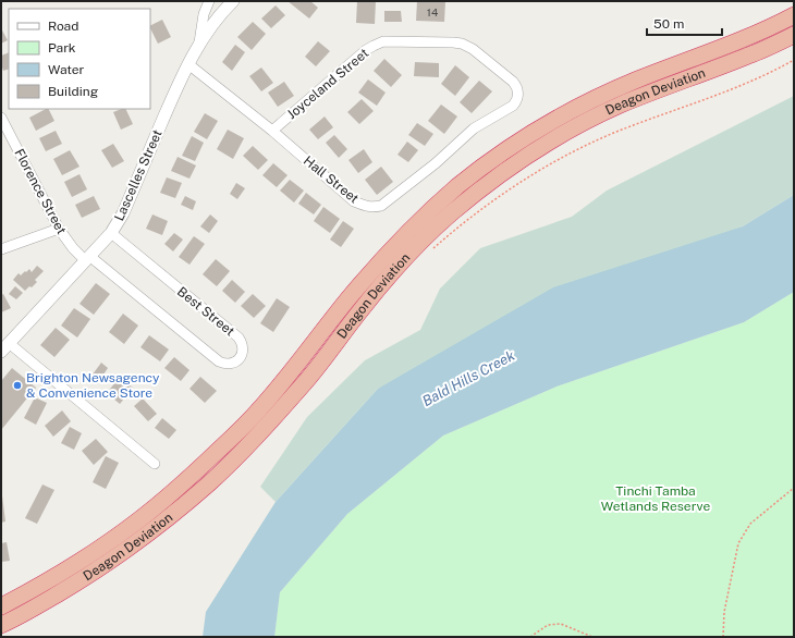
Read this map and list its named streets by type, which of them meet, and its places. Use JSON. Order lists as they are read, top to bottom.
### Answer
{
  "streets": {
    "highway": ["Deagon Deviation"],
    "street": [
      "Joyceland Street",
      "Lascelles Street",
      "Hall Street",
      "Florence Street",
      "Best Street"
    ]
  },
  "crossings": [
    ["Joyceland Street", "Hall Street"],
    ["Lascelles Street", "Hall Street"],
    ["Lascelles Street", "Florence Street"],
    ["Lascelles Street", "Best Street"],
    ["Florence Street", "Best Street"]
  ],
  "water": ["Bald Hills Creek"],
  "parks": ["Tinchi Tamba Wetlands Reserve"],
  "places": ["Brighton Newsagency & Convenience Store"],
  "house_numbers": ["14"],
  "legend": [
    "Road",
    "Park",
    "Water",
    "Building"
  ],
  "scale_bar": "50 m"
}
